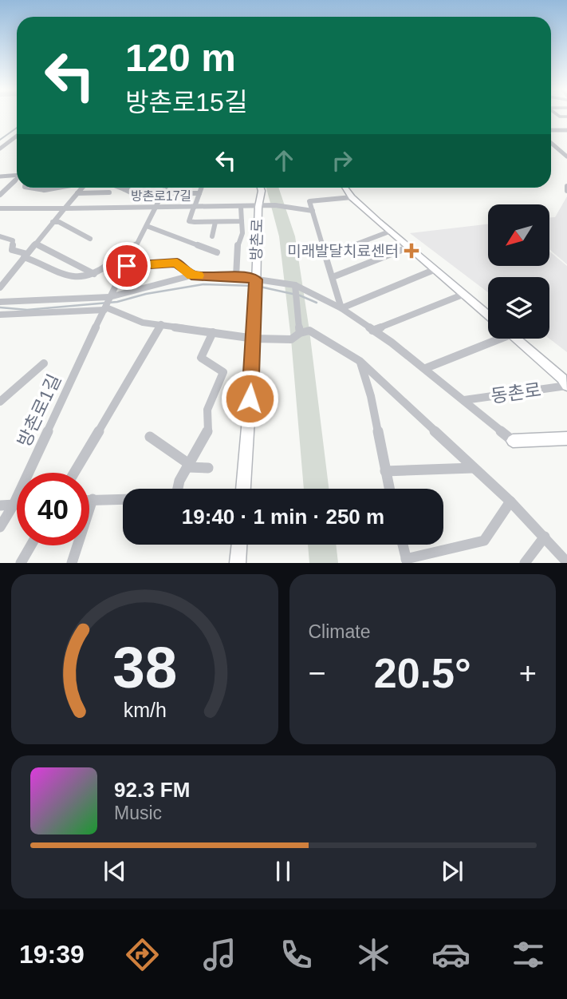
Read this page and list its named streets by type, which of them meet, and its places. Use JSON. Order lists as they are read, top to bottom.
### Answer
{
  "streets": {
    "street": [
      "방촌로17길",
      "방촌로",
      "동촌로",
      "방촌로1길"
    ]
  },
  "crossings": [
    ["방촌로17길", "방촌로"],
    ["방촌로17길", "방촌로1길"]
  ],
  "places": {
    "health": ["미래발달치료센터"]
  },
  "north": "bottom left",
  "page": {
    "turn": ["120 m", "방촌로15길"],
    "limit": "40",
    "trip": "19:40 · 1 min · 250 m",
    "tile": "Climate",
    "heat": ["−", "20.5°", "+"],
    "song": ["92.3 FM", "Music"],
    "tabs": "19:39",
    "gauge": ["38", "km/h"]
  }
}
